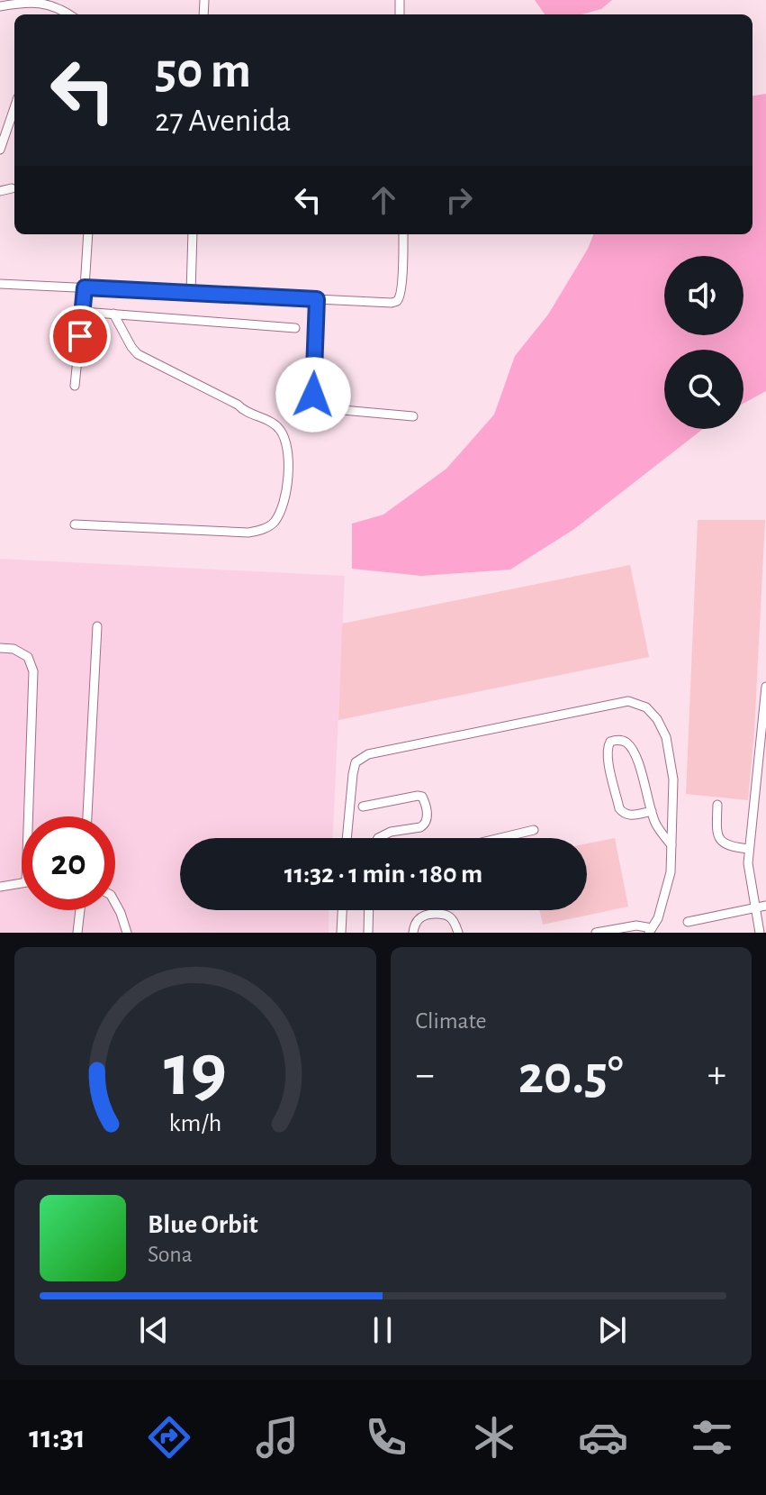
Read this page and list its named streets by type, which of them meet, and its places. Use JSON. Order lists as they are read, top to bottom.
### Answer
{
  "page": {
    "turn": ["50 m", "27 Avenida"],
    "limit": "20",
    "trip": "11:32 · 1 min · 180 m",
    "tile": "Climate",
    "heat": ["−", "20.5°", "+"],
    "song": ["Blue Orbit", "Sona"],
    "tabs": "11:31",
    "gauge": ["19", "km/h"]
  }
}
